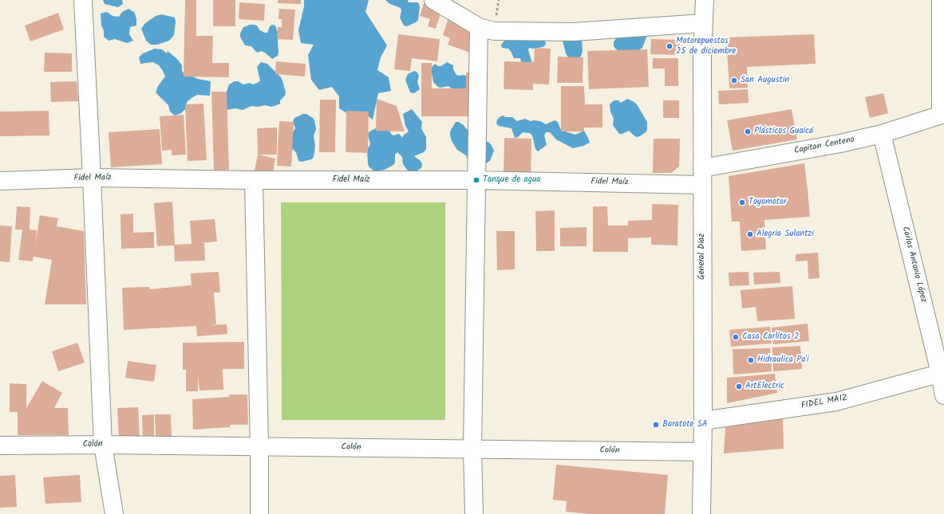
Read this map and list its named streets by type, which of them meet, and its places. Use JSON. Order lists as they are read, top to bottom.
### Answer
{
  "streets": {
    "street": [
      "Capitan Centeno",
      "Fidel Maíz",
      "General Diaz",
      "Carlos Antonio López",
      "FIDEL MAIZ",
      "Colón"
    ]
  },
  "crossings": [
    ["Capitan Centeno", "Fidel Maíz"],
    ["Capitan Centeno", "General Diaz"],
    ["Capitan Centeno", "Carlos Antonio López"],
    ["Fidel Maíz", "General Diaz"],
    ["General Diaz", "FIDEL MAIZ"],
    ["General Diaz", "Colón"],
    ["Carlos Antonio López", "FIDEL MAIZ"]
  ],
  "places": [
    "Motorepuestos 25 de diciembre",
    "San Augustin",
    "Plásticos Guaicá",
    "Tanque de agua",
    "Toyomotor",
    "Alegria Sulantzi",
    "Casa Carlitos 2",
    "Hidraulica Pa'i",
    "ArtElectric",
    "Baratote SA"
  ]
}
